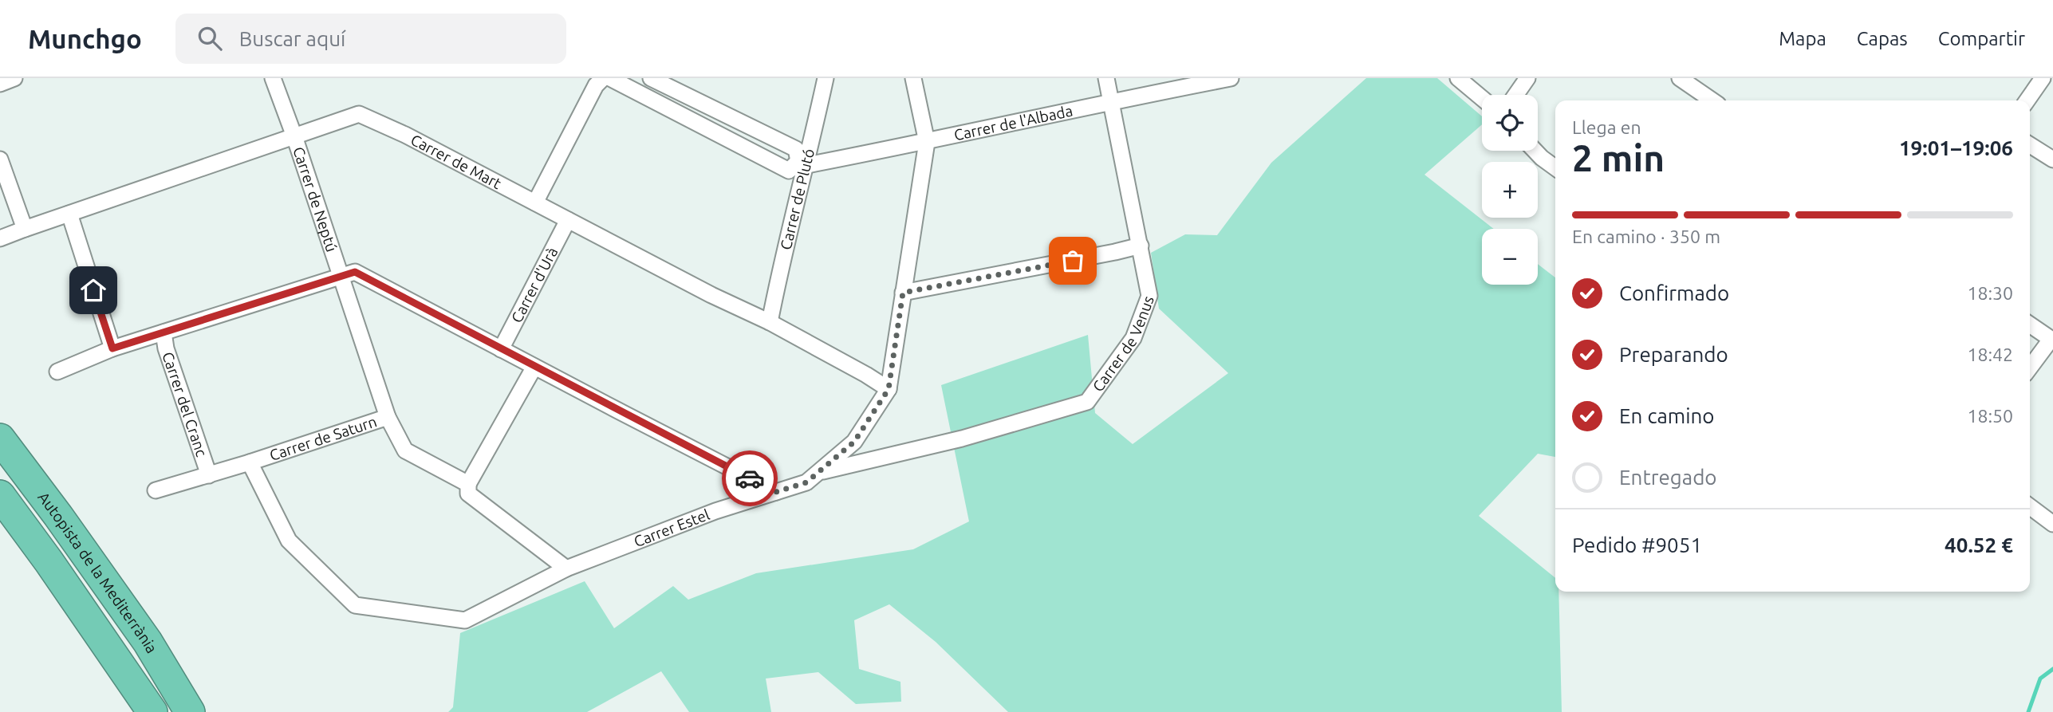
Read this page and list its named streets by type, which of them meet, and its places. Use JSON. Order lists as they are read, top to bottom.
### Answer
{
  "streets": {
    "highway": ["Autopista de la Mediterrània"],
    "street": [
      "Carrer de l'Albada",
      "Carrer de Mart",
      "Carrer de Neptú",
      "Carrer de Plutó",
      "Carrer d'Urà",
      "Carrer de Venus",
      "Carrer del Cranc",
      "Carrer de Saturn",
      "Carrer Estel"
    ]
  },
  "crossings": [
    ["Carrer de l'Albada", "Carrer de Plutó"],
    ["Carrer de l'Albada", "Carrer de Venus"],
    ["Carrer de l'Albada", "Carrer Estel"],
    ["Carrer de Mart", "Carrer de Neptú"],
    ["Carrer de Mart", "Carrer de Plutó"],
    ["Carrer de Mart", "Carrer d'Urà"],
    ["Carrer de Mart", "Carrer Estel"],
    ["Carrer de Neptú", "Carrer de Saturn"],
    ["Carrer de Venus", "Carrer Estel"],
    ["Carrer del Cranc", "Carrer de Saturn"],
    ["Carrer de Saturn", "Carrer Estel"]
  ],
  "page": {
    "header": "Munchgo",
    "search": "Buscar aquí",
    "nav": ["Mapa", "Capas", "Compartir"],
    "map_buttons": ["+", "−"],
    "heading": ["2 min", "Llega en", "19:01–19:06"],
    "panel": ["Pedido #9051", "40.52 €"],
    "bar": "En camino · 350 m",
    "list": [
      ["Confirmado", "18:30"],
      ["Preparando", "18:42"],
      ["En camino", "18:50"],
      "Entregado"
    ]
  }
}
